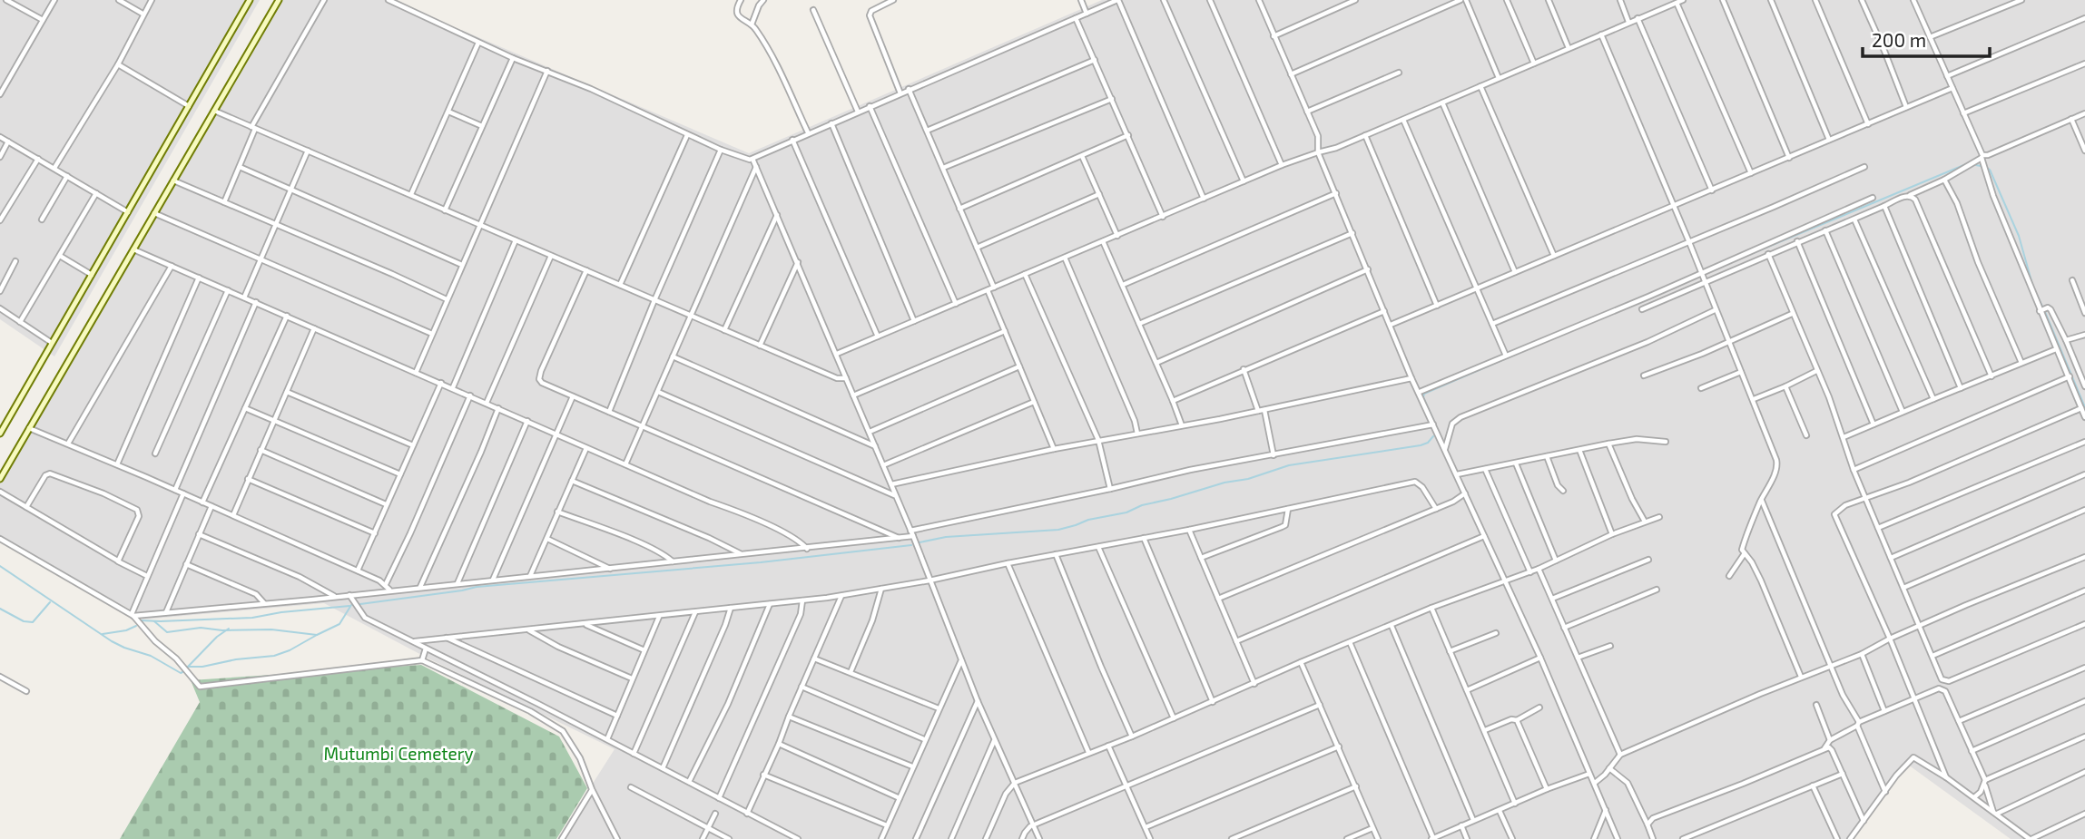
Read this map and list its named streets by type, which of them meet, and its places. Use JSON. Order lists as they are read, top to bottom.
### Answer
{
  "parks": ["Mutumbi Cemetery"],
  "scale_bar": "200 m"
}
